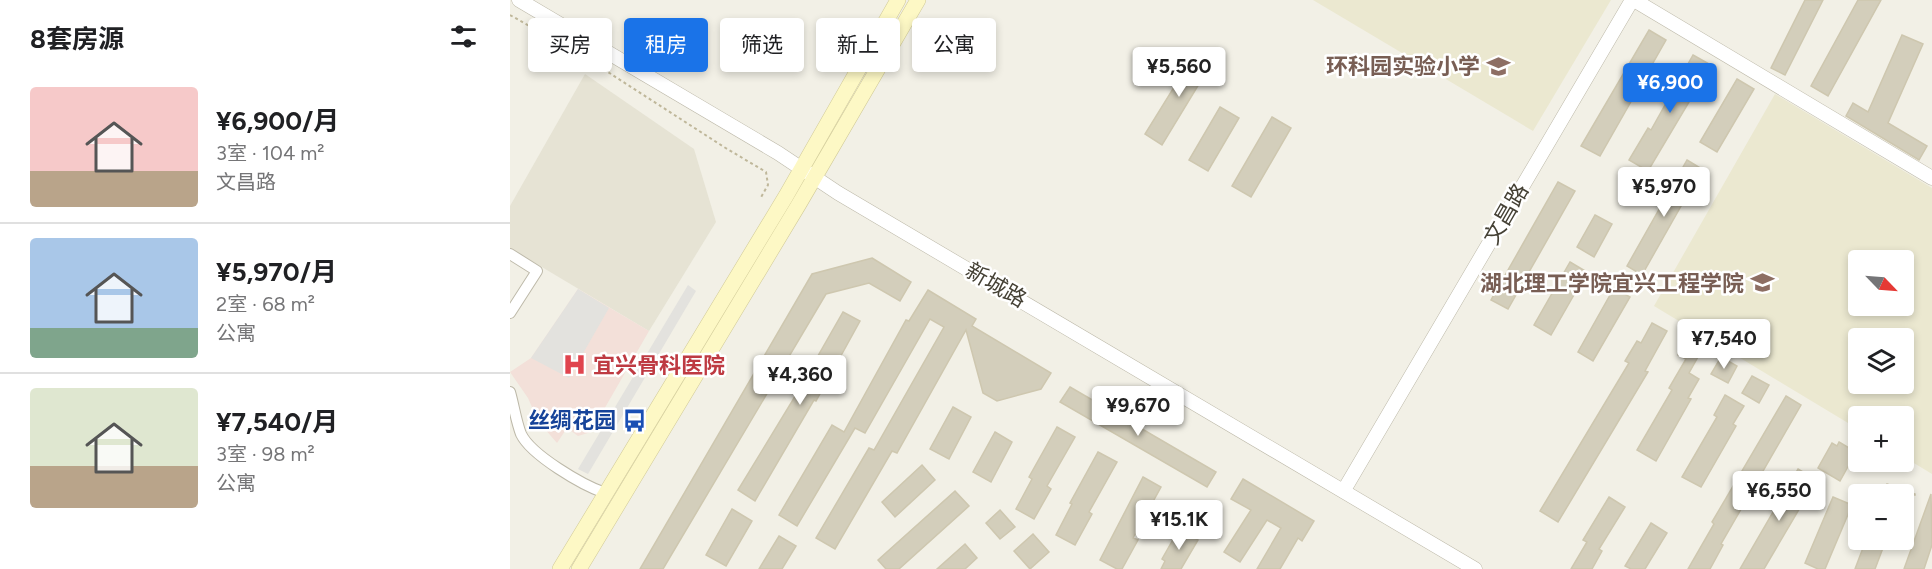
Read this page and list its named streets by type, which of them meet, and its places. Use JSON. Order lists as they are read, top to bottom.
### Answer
{
  "streets": {
    "street": ["文昌路", "新城路"]
  },
  "crossings": [
    ["文昌路", "新城路"]
  ],
  "places": {
    "school or university": ["环科园实验小学", "湖北理工学院宜兴工程学院"],
    "hospital": ["宜兴骨科医院"],
    "bus stop": ["丝绸花园"]
  },
  "north": "bottom right",
  "page": {
    "heading": "8套房源",
    "chip": [
      "买房",
      "租房",
      "筛选",
      "新上",
      "公寓"
    ],
    "price": [
      "¥5,560",
      "¥6,900",
      "¥5,970",
      "¥7,540",
      "¥4,360",
      "¥9,670",
      "¥6,550",
      "¥15.1K"
    ],
    "list": [
      {
        "name": "¥6,900/月",
        "note": "3室 · 104 m² · 文昌路"
      },
      {
        "name": "¥5,970/月",
        "note": "2室 · 68 m² · 公寓"
      },
      {
        "name": "¥7,540/月",
        "note": "3室 · 98 m² · 公寓"
      }
    ],
    "map_buttons": ["+", "−"]
  }
}
